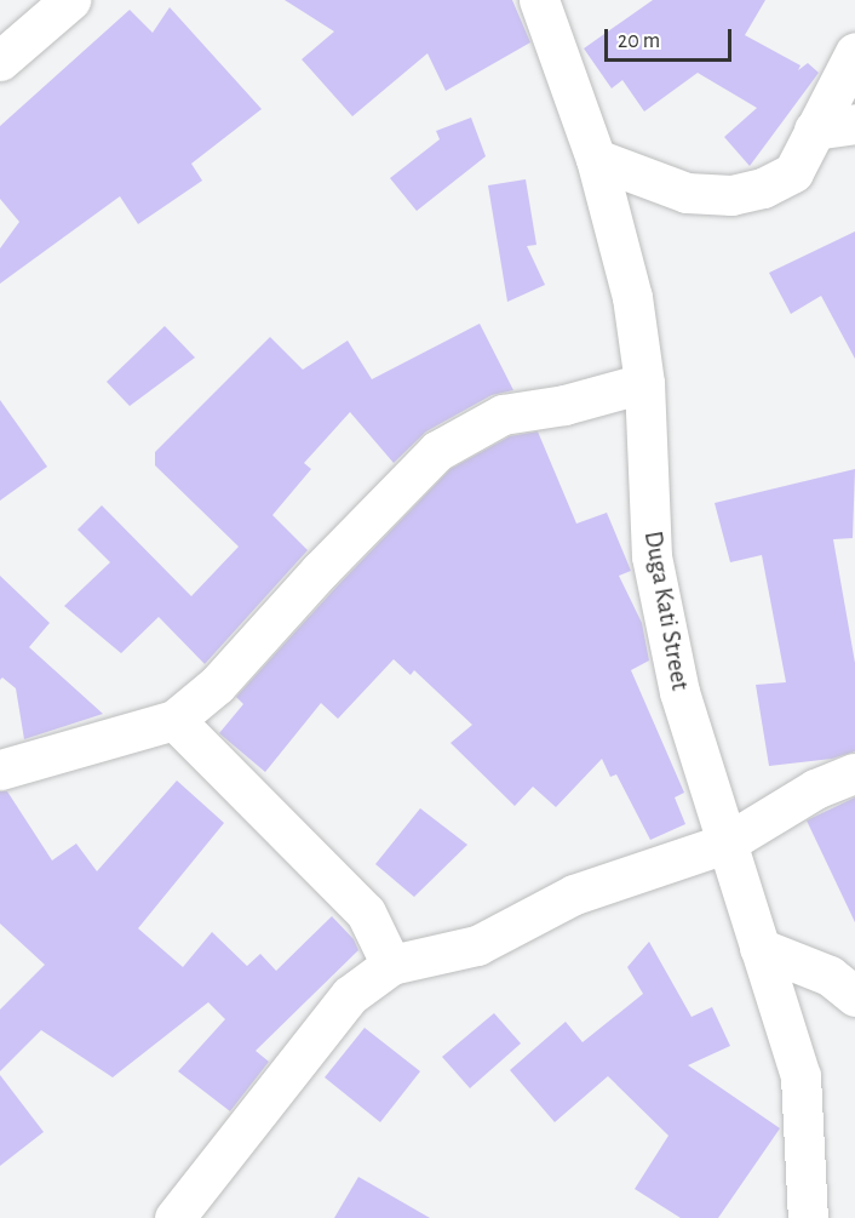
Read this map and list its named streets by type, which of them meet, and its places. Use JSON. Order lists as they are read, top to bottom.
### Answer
{
  "streets": {
    "street": ["Duga Kati Street"]
  },
  "scale_bar": "20 m"
}
